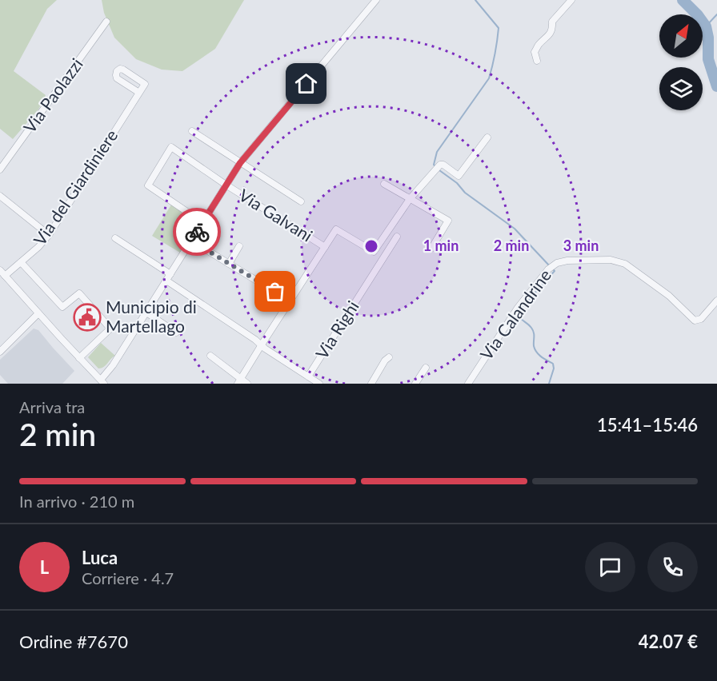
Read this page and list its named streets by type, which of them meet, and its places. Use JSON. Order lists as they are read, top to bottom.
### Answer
{
  "streets": {
    "street": [
      "Via Paolazzi",
      "Via del Giardiniere",
      "Via Galvani",
      "Via Calandrine",
      "Via Righi"
    ]
  },
  "places": {
    "public building": ["Municipio di Martellago"]
  },
  "north": "top right",
  "page": {
    "heading": ["2 min", "Arriva tra", "15:41–15:46"],
    "panel": [
      "Luca",
      "Corriere · 4.7",
      "Ordine #7670",
      "42.07 €"
    ],
    "bar": "In arrivo · 210 m",
    "round": "L"
  },
  "rings": ["1 min", "2 min", "3 min"]
}
